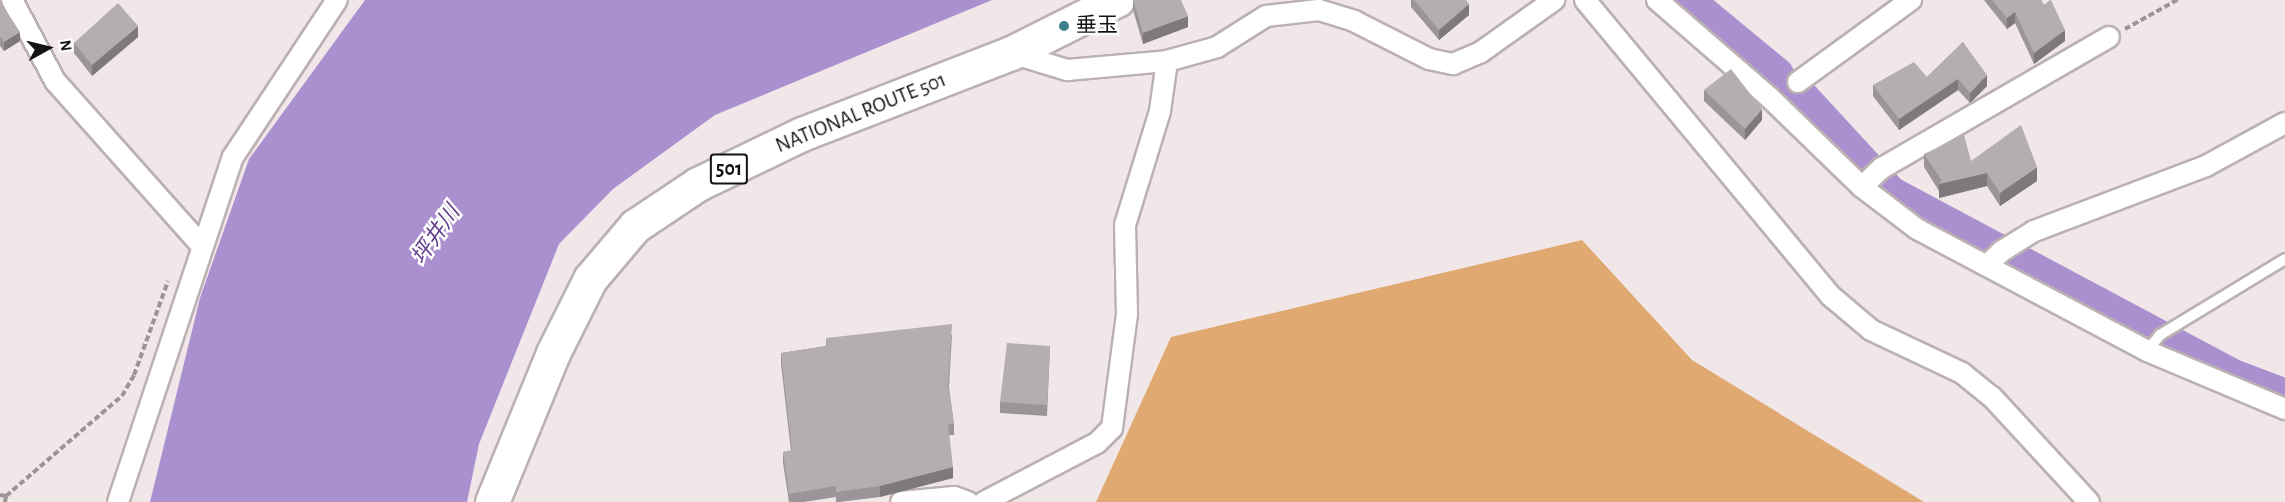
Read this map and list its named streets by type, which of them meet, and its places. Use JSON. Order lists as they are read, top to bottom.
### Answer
{
  "streets": {
    "highway": ["NATIONAL ROUTE 501", "501"]
  },
  "water": ["坪井川"],
  "places": ["垂玉"],
  "north": "right"
}
